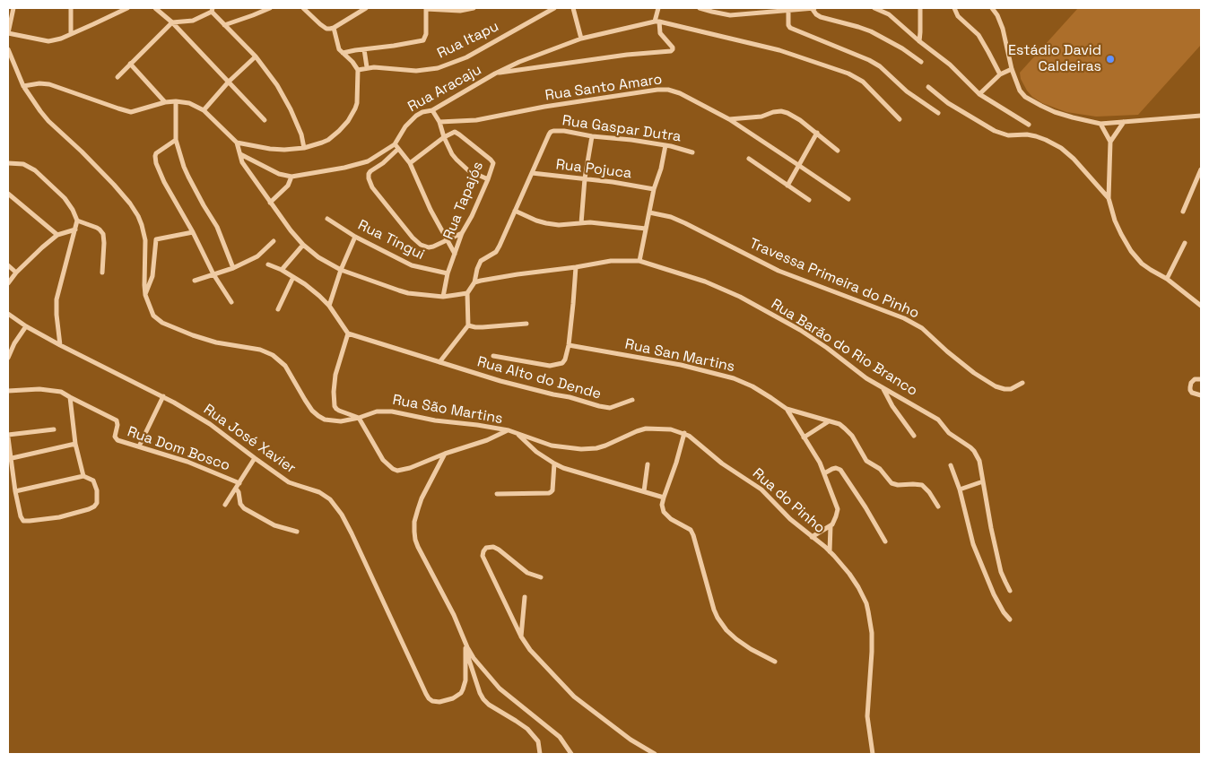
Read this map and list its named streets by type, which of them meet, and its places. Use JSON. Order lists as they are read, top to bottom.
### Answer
{
  "streets": {
    "street": [
      "Rua Itapu",
      "Rua Santo Amaro",
      "Rua Aracaju",
      "Rua Gaspar Dutra",
      "Rua Pojuca",
      "Rua Tapajós",
      "Rua Tingui",
      "Travessa Primeira do Pinho",
      "Rua Barão do Rio Branco",
      "Rua San Martins",
      "Rua Alto do Dende",
      "Rua São Martins",
      "Rua José Xavier",
      "Rua Dom Bosco",
      "Rua do Pinho"
    ]
  },
  "crossings": [
    ["Rua Gaspar Dutra", "Rua Pojuca"],
    ["Rua Tapajós", "Rua Tingui"],
    ["Rua San Martins", "Rua do Pinho"],
    ["Rua São Martins", "Rua do Pinho"]
  ],
  "places": ["Estádio David Caldeiras"]
}
